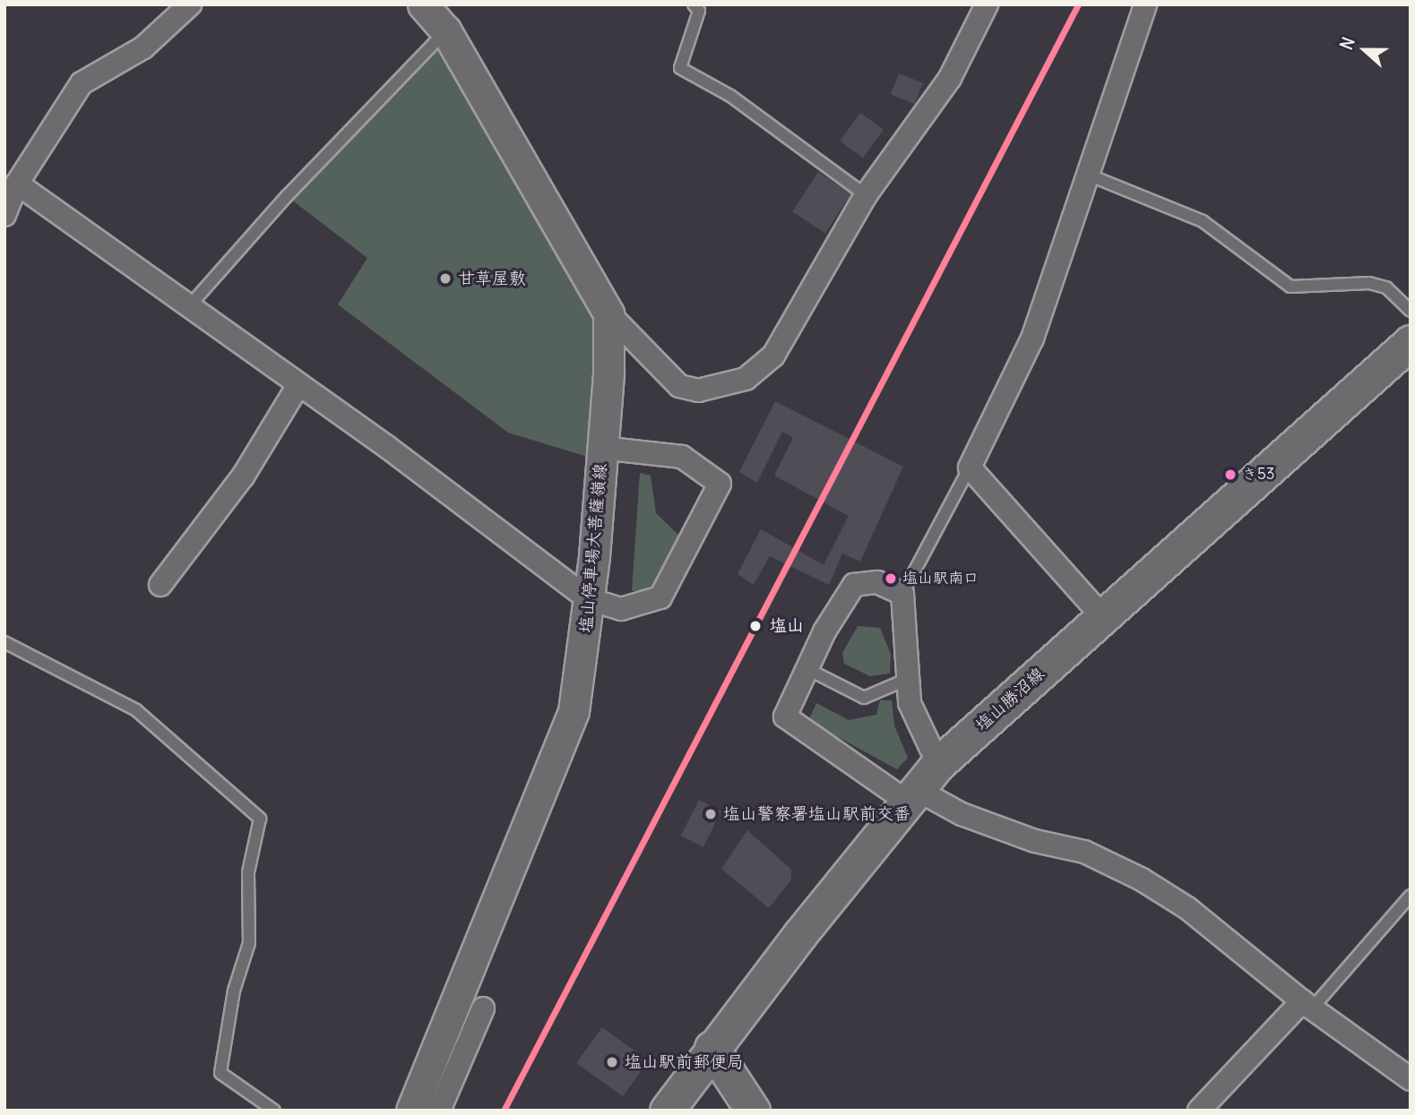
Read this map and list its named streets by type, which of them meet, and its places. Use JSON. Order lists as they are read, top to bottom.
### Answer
{
  "streets": {
    "main road": ["塩山停車場大菩薩嶺線", "塩山勝沼線"]
  },
  "places": [
    "甘草屋敷",
    "き53",
    "塩山駅南口",
    "塩山",
    "塩山警察署塩山駅前交番",
    "塩山駅前郵便局"
  ],
  "north": "left"
}
